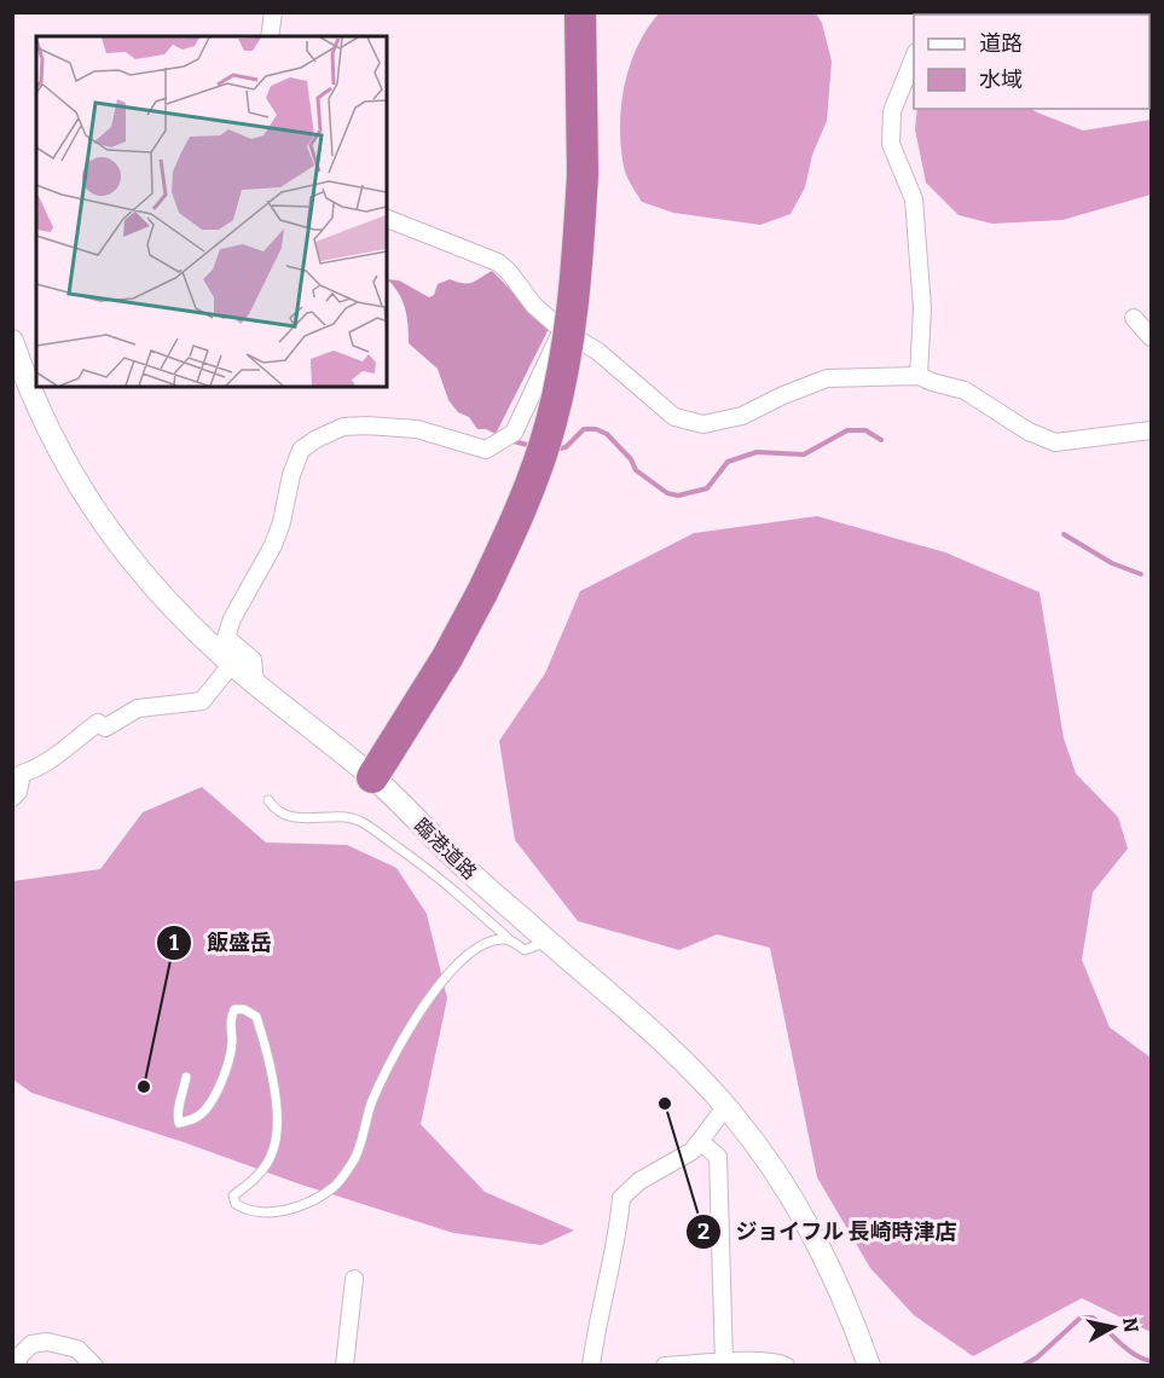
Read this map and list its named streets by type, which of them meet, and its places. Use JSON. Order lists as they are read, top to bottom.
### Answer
{
  "streets": {
    "street": ["臨港道路"]
  },
  "places": ["飯盛岳", "ジョイフル 長崎時津店"],
  "legend": ["道路", "水域"],
  "north": "right"
}
